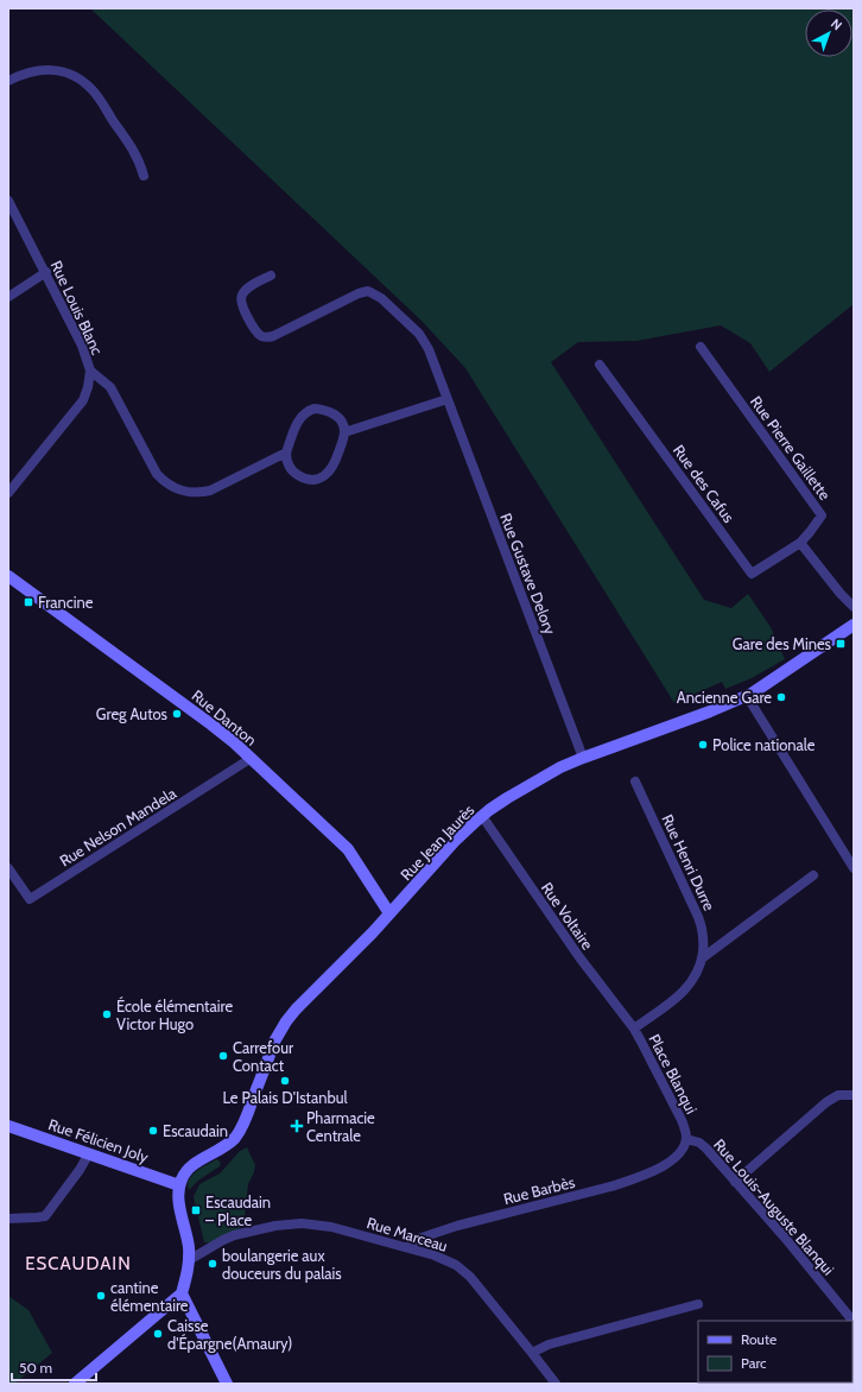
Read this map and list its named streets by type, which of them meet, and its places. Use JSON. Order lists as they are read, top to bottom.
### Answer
{
  "streets": {
    "street": [
      "Rue Louis Blanc",
      "Rue Pierre Gaillette",
      "Rue des Cafus",
      "Rue Gustave Delory",
      "Rue Danton",
      "Rue Nelson Mandela",
      "Rue Jean Jaurès",
      "Rue Henri Durre",
      "Rue Voltaire",
      "Place Blanqui",
      "Rue Félicien Joly",
      "Rue Barbès",
      "Rue Louis-Auguste Blanqui",
      "Rue Marceau"
    ]
  },
  "crossings": [
    ["Rue Pierre Gaillette", "Rue des Cafus"],
    ["Rue Gustave Delory", "Rue Jean Jaurès"],
    ["Rue Danton", "Rue Nelson Mandela"],
    ["Rue Danton", "Rue Jean Jaurès"],
    ["Rue Jean Jaurès", "Rue Voltaire"],
    ["Rue Jean Jaurès", "Rue Félicien Joly"],
    ["Rue Henri Durre", "Rue Voltaire"],
    ["Rue Henri Durre", "Place Blanqui"],
    ["Rue Voltaire", "Place Blanqui"],
    ["Place Blanqui", "Rue Barbès"],
    ["Place Blanqui", "Rue Louis-Auguste Blanqui"],
    ["Rue Barbès", "Rue Marceau"]
  ],
  "districts": ["ESCAUDAIN"],
  "places": {
    "transit": ["Francine", "Gare des Mines", "Escaudain – Place"],
    "other": [
      "Ancienne Gare",
      "Greg Autos",
      "Police nationale",
      "École élémentaire Victor Hugo",
      "Carrefour Contact",
      "Le Palais D'Istanbul",
      "Escaudain",
      "boulangerie aux douceurs du palais",
      "cantine élémentaire",
      "Caisse d'Épargne(Amaury)"
    ],
    "health": ["Pharmacie Centrale"]
  },
  "legend": ["Route", "Parc"],
  "scale_bar": "50 m",
  "north": "top right"
}
